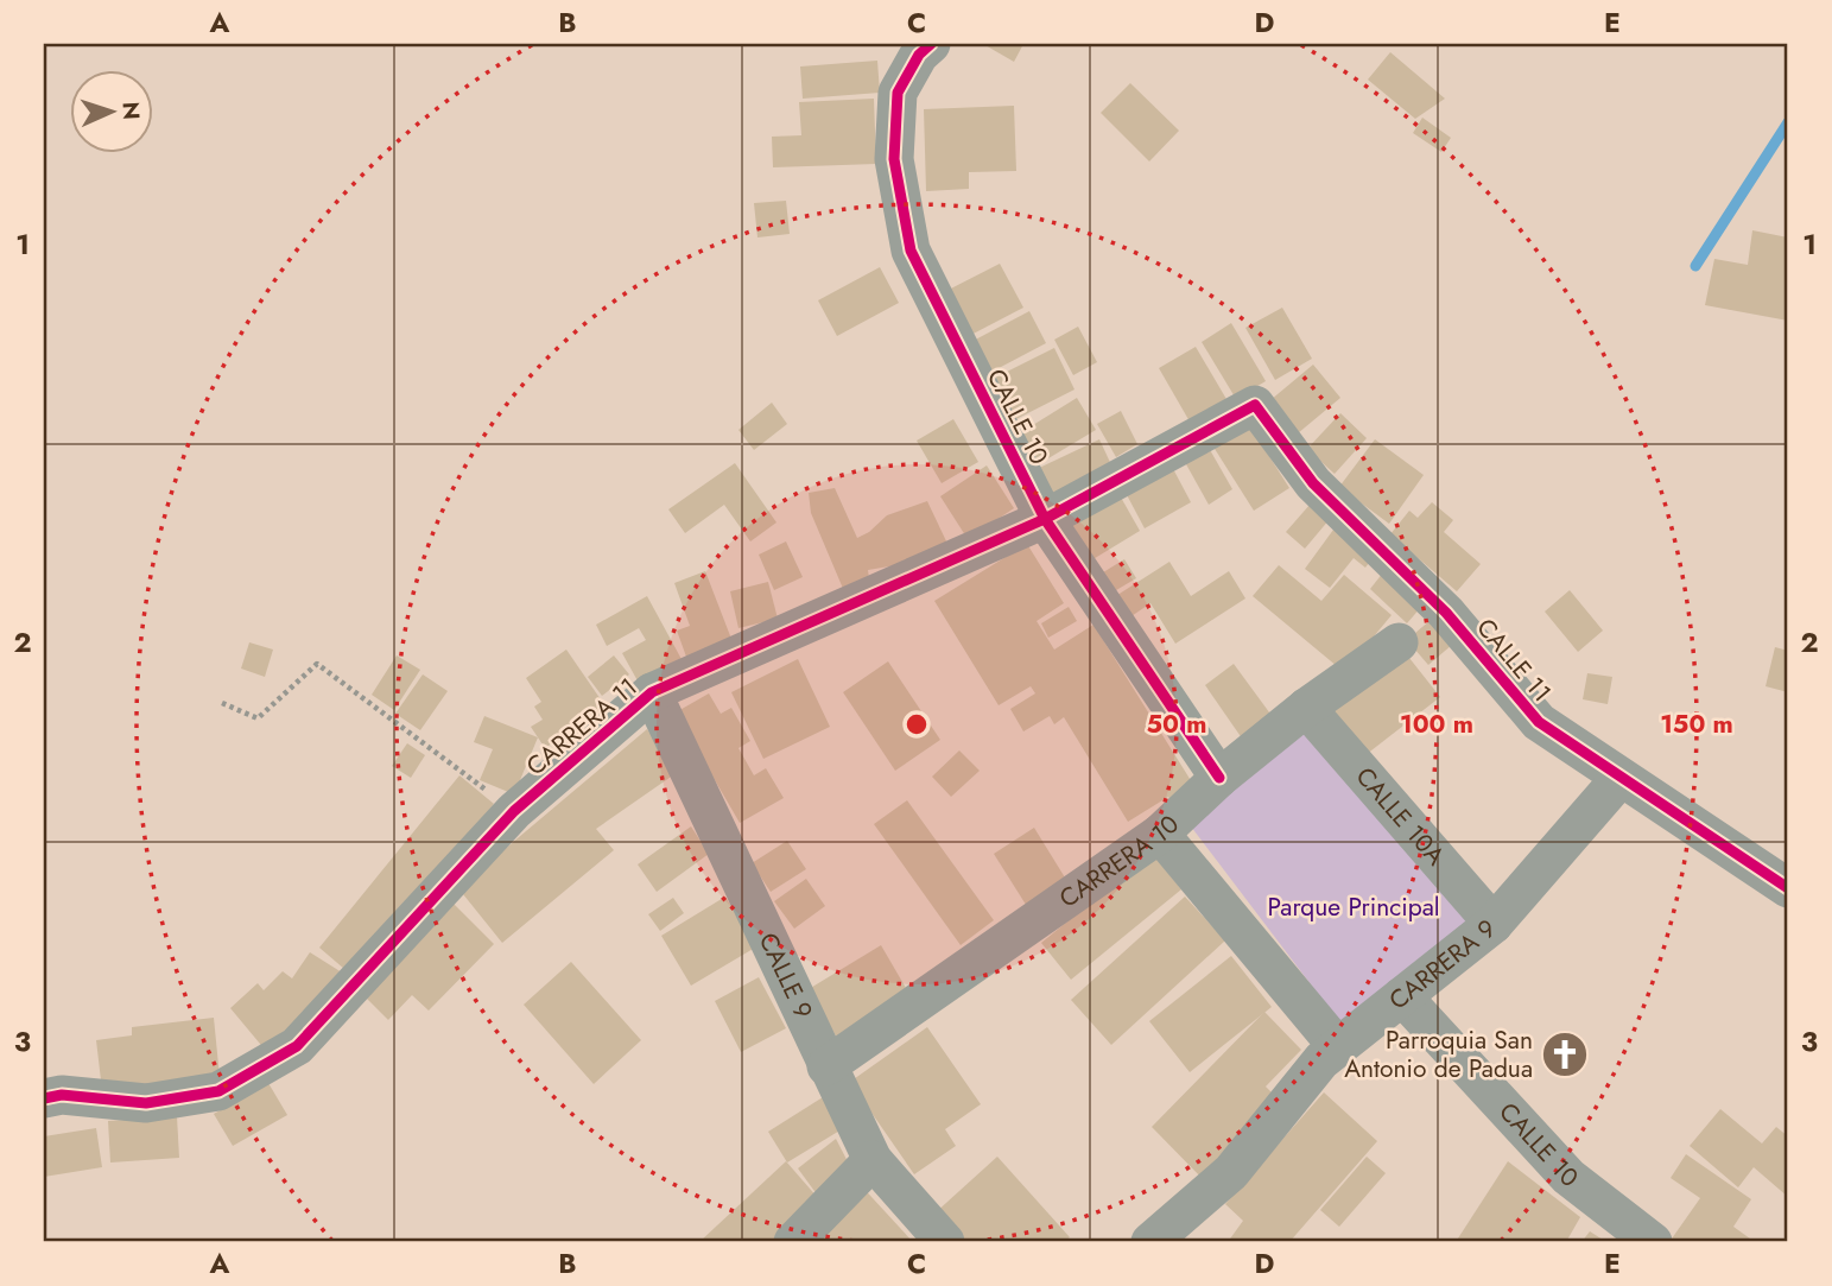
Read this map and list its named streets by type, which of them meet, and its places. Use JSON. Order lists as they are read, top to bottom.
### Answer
{
  "streets": {
    "street": [
      "CALLE 10",
      "CALLE 11",
      "CARRERA 11",
      "CALLE 10A",
      "CARRERA 10",
      "CARRERA 9",
      "CALLE 9"
    ]
  },
  "crossings": [
    ["CALLE 10", "CARRERA 11"],
    ["CALLE 10", "CARRERA 10"],
    ["CALLE 10", "CARRERA 9"],
    ["CALLE 11", "CARRERA 11"],
    ["CALLE 11", "CARRERA 9"],
    ["CARRERA 11", "CALLE 9"],
    ["CALLE 10A", "CARRERA 10"],
    ["CALLE 10A", "CARRERA 9"],
    ["CARRERA 10", "CALLE 9"]
  ],
  "parks": ["Parque Principal"],
  "places": {
    "church": ["Parroquia San Antonio de Padua"]
  },
  "north": "right",
  "grid": {
    "columns": [
      "A",
      "B",
      "C",
      "D",
      "E"
    ],
    "rows": ["1", "2", "3"]
  },
  "rings": ["50 m", "100 m", "150 m"]
}
